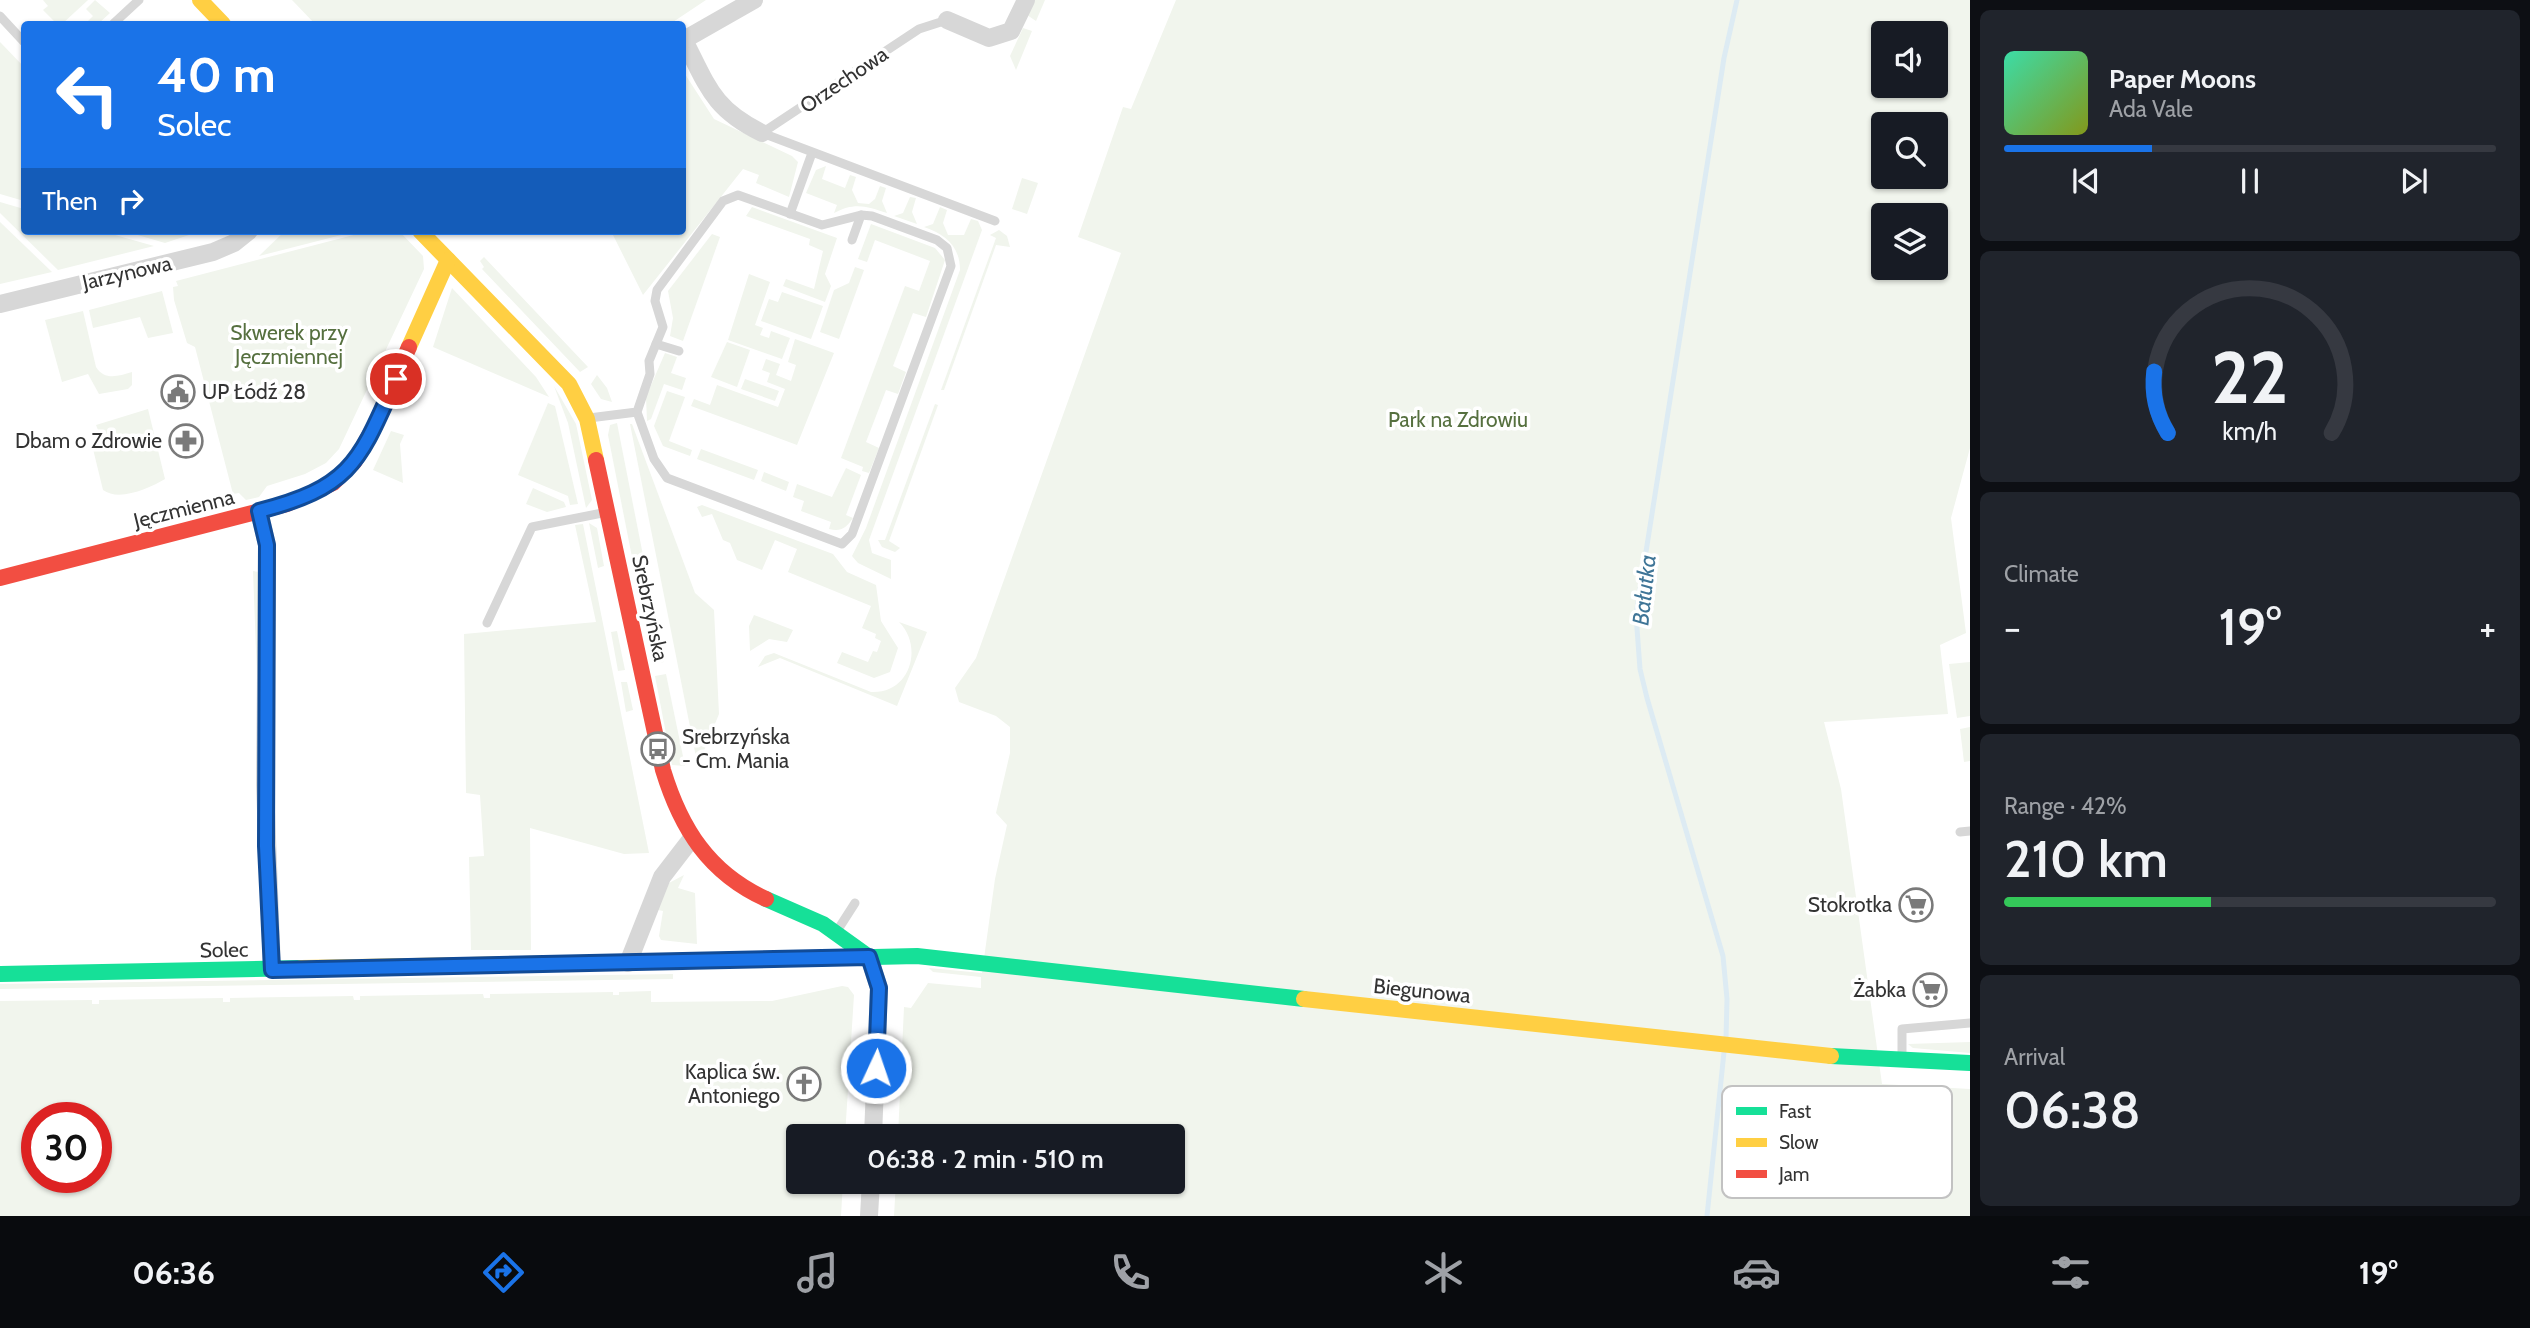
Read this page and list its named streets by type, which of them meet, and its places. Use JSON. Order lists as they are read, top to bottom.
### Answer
{
  "streets": {
    "main road": [
      "Jęczmienna",
      "Srebrzyńska",
      "Solec",
      "Biegunowa"
    ],
    "street": ["Orzechowa", "Jarzynowa"]
  },
  "crossings": [
    ["Jęczmienna", "Srebrzyńska"],
    ["Srebrzyńska", "Solec"],
    ["Srebrzyńska", "Biegunowa"],
    ["Solec", "Biegunowa"]
  ],
  "water": ["Bałutka"],
  "parks": ["Skwerek przy Jęczmiennej", "Park na Zdrowiu"],
  "places": {
    "public building": ["UP Łódź 28"],
    "pharmacy": ["Dbam o Zdrowie"],
    "bus stop": ["Srebrzyńska - Cm. Mania"],
    "supermarket": ["Stokrotka", "Żabka"],
    "church": ["Kaplica św. Antoniego"]
  },
  "legend": ["Fast", "Slow", "Jam"],
  "page": {
    "turn": ["40 m", "Solec"],
    "song": ["Paper Moons", "Ada Vale"],
    "then": "Then",
    "tile": [
      "Climate",
      ["Range · 42%", "210 km"],
      ["Arrival", "06:38"]
    ],
    "heat": ["−", "19°", "+"],
    "limit": "30",
    "trip": "06:38 · 2 min · 510 m",
    "tabs": ["06:36", "19°"],
    "gauge": ["22", "km/h"]
  }
}
